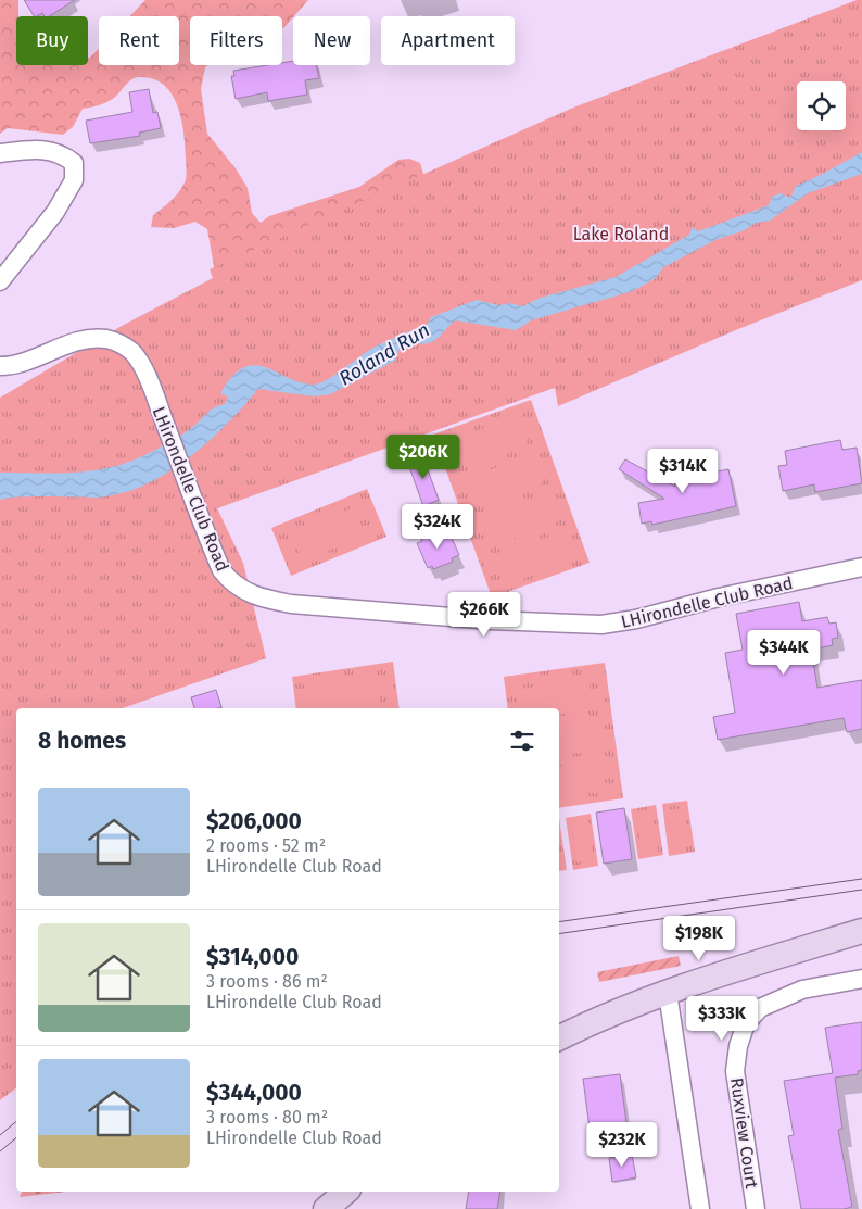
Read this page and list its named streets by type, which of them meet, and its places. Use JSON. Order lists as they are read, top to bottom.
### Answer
{
  "streets": {
    "street": ["LHirondelle Club Road", "Ruxview Court"]
  },
  "water": ["Roland Run"],
  "parks": ["Lake Roland"],
  "page": {
    "chip": [
      "Buy",
      "Rent",
      "Filters",
      "New",
      "Apartment"
    ],
    "price": [
      "$206K",
      "$314K",
      "$324K",
      "$266K",
      "$344K",
      "$198K",
      "$333K",
      "$232K"
    ],
    "heading": "8 homes",
    "list": [
      {
        "name": "$206,000",
        "note": "2 rooms · 52 m² · LHirondelle Club Road"
      },
      {
        "name": "$314,000",
        "note": "3 rooms · 86 m² · LHirondelle Club Road"
      },
      {
        "name": "$344,000",
        "note": "3 rooms · 80 m² · LHirondelle Club Road"
      }
    ]
  }
}
